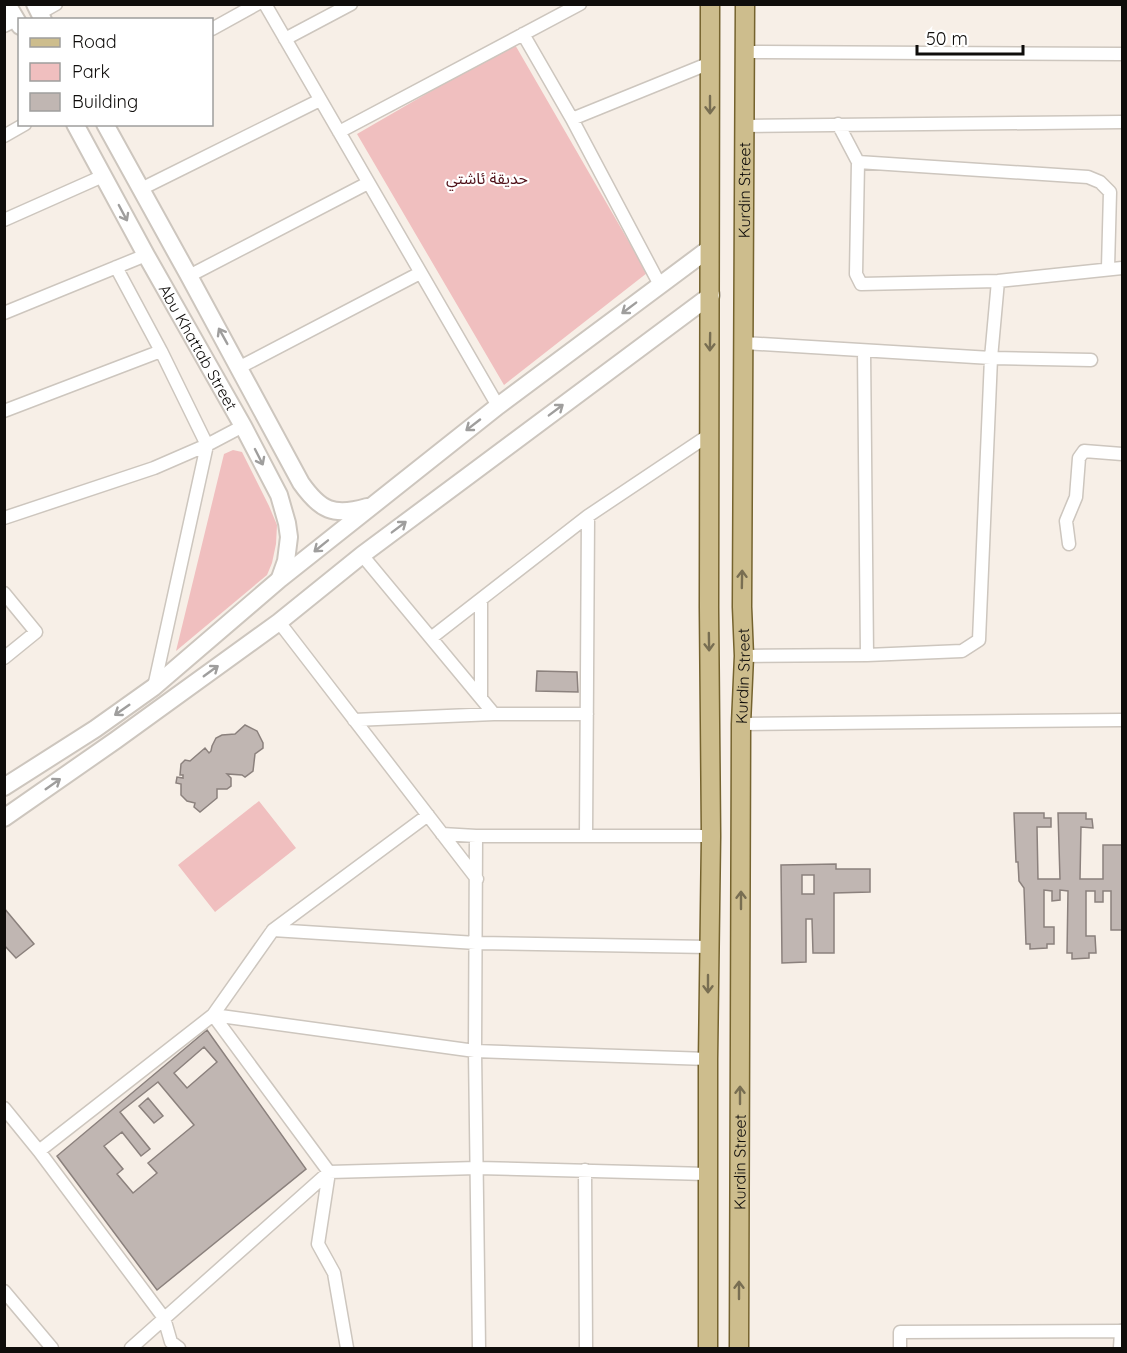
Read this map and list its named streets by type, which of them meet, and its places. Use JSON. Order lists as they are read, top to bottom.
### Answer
{
  "streets": {
    "main road": ["Kurdin Street", "Abu Khattab Street"]
  },
  "parks": ["حديقة ئاشتي"],
  "legend": ["Road", "Park", "Building"],
  "scale_bar": "50 m"
}
